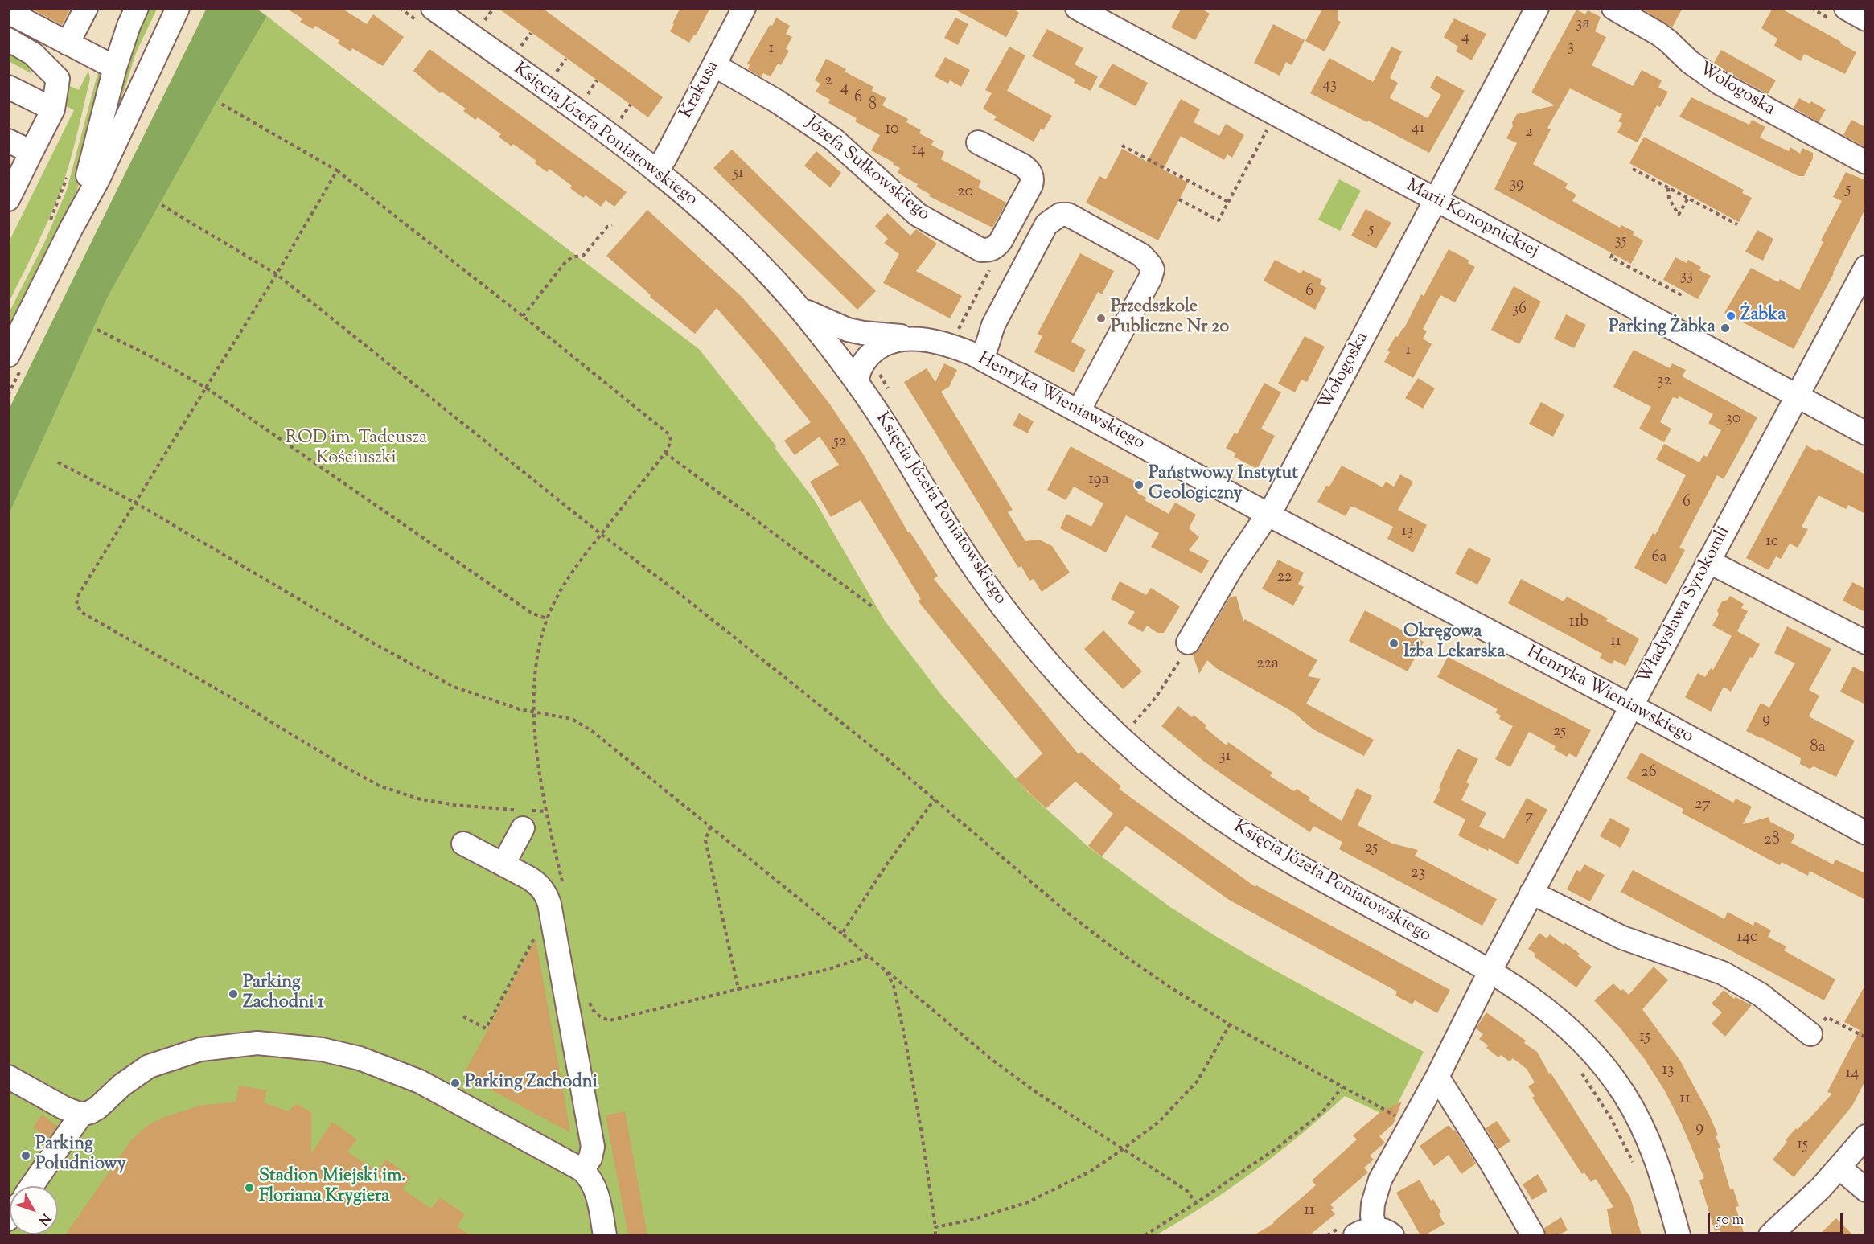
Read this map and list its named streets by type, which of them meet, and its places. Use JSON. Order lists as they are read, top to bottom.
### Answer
{
  "streets": {
    "street": [
      "Krakusa",
      "Wołogoska",
      "Księcia Józefa Poniatowskiego",
      "Józefa Sułkowskiego",
      "Marii Konopnickiej",
      "Henryka Wieniawskiego",
      "Władysława Syrokomli"
    ]
  },
  "crossings": [
    ["Krakusa", "Księcia Józefa Poniatowskiego"],
    ["Krakusa", "Józefa Sułkowskiego"],
    ["Wołogoska", "Marii Konopnickiej"],
    ["Wołogoska", "Henryka Wieniawskiego"],
    ["Księcia Józefa Poniatowskiego", "Henryka Wieniawskiego"],
    ["Księcia Józefa Poniatowskiego", "Władysława Syrokomli"],
    ["Marii Konopnickiej", "Władysława Syrokomli"],
    ["Henryka Wieniawskiego", "Władysława Syrokomli"]
  ],
  "parks": ["ROD im. Tadeusza Kościuszki"],
  "places": [
    "Żabka",
    "Przedszkole Publiczne Nr 20",
    "Parking Żabka",
    "Państwowy Instytut Geologiczny",
    "Okręgowa Izba Lekarska",
    "Parking Zachodni 1",
    "Parking Zachodni",
    "Parking Południowy",
    "Stadion Miejski im. Floriana Krygiera"
  ],
  "house_numbers": [
    "3a",
    "4",
    "3",
    "1",
    "2",
    "43",
    "4",
    "6",
    "8",
    "41",
    "10",
    "2",
    "14",
    "51",
    "39",
    "5",
    "20",
    "5",
    "35",
    "33",
    "6",
    "36",
    "1",
    "32",
    "30",
    "52",
    "19a",
    "6",
    "13",
    "1c",
    "6a",
    "22",
    "11b",
    "11",
    "22a",
    "9",
    "25",
    "8a",
    "31",
    "26",
    "27",
    "7",
    "28",
    "25",
    "23",
    "14c",
    "15",
    "13",
    "14",
    "11",
    "9",
    "15",
    "11"
  ],
  "scale_bar": "50 m",
  "north": "bottom right"
}
